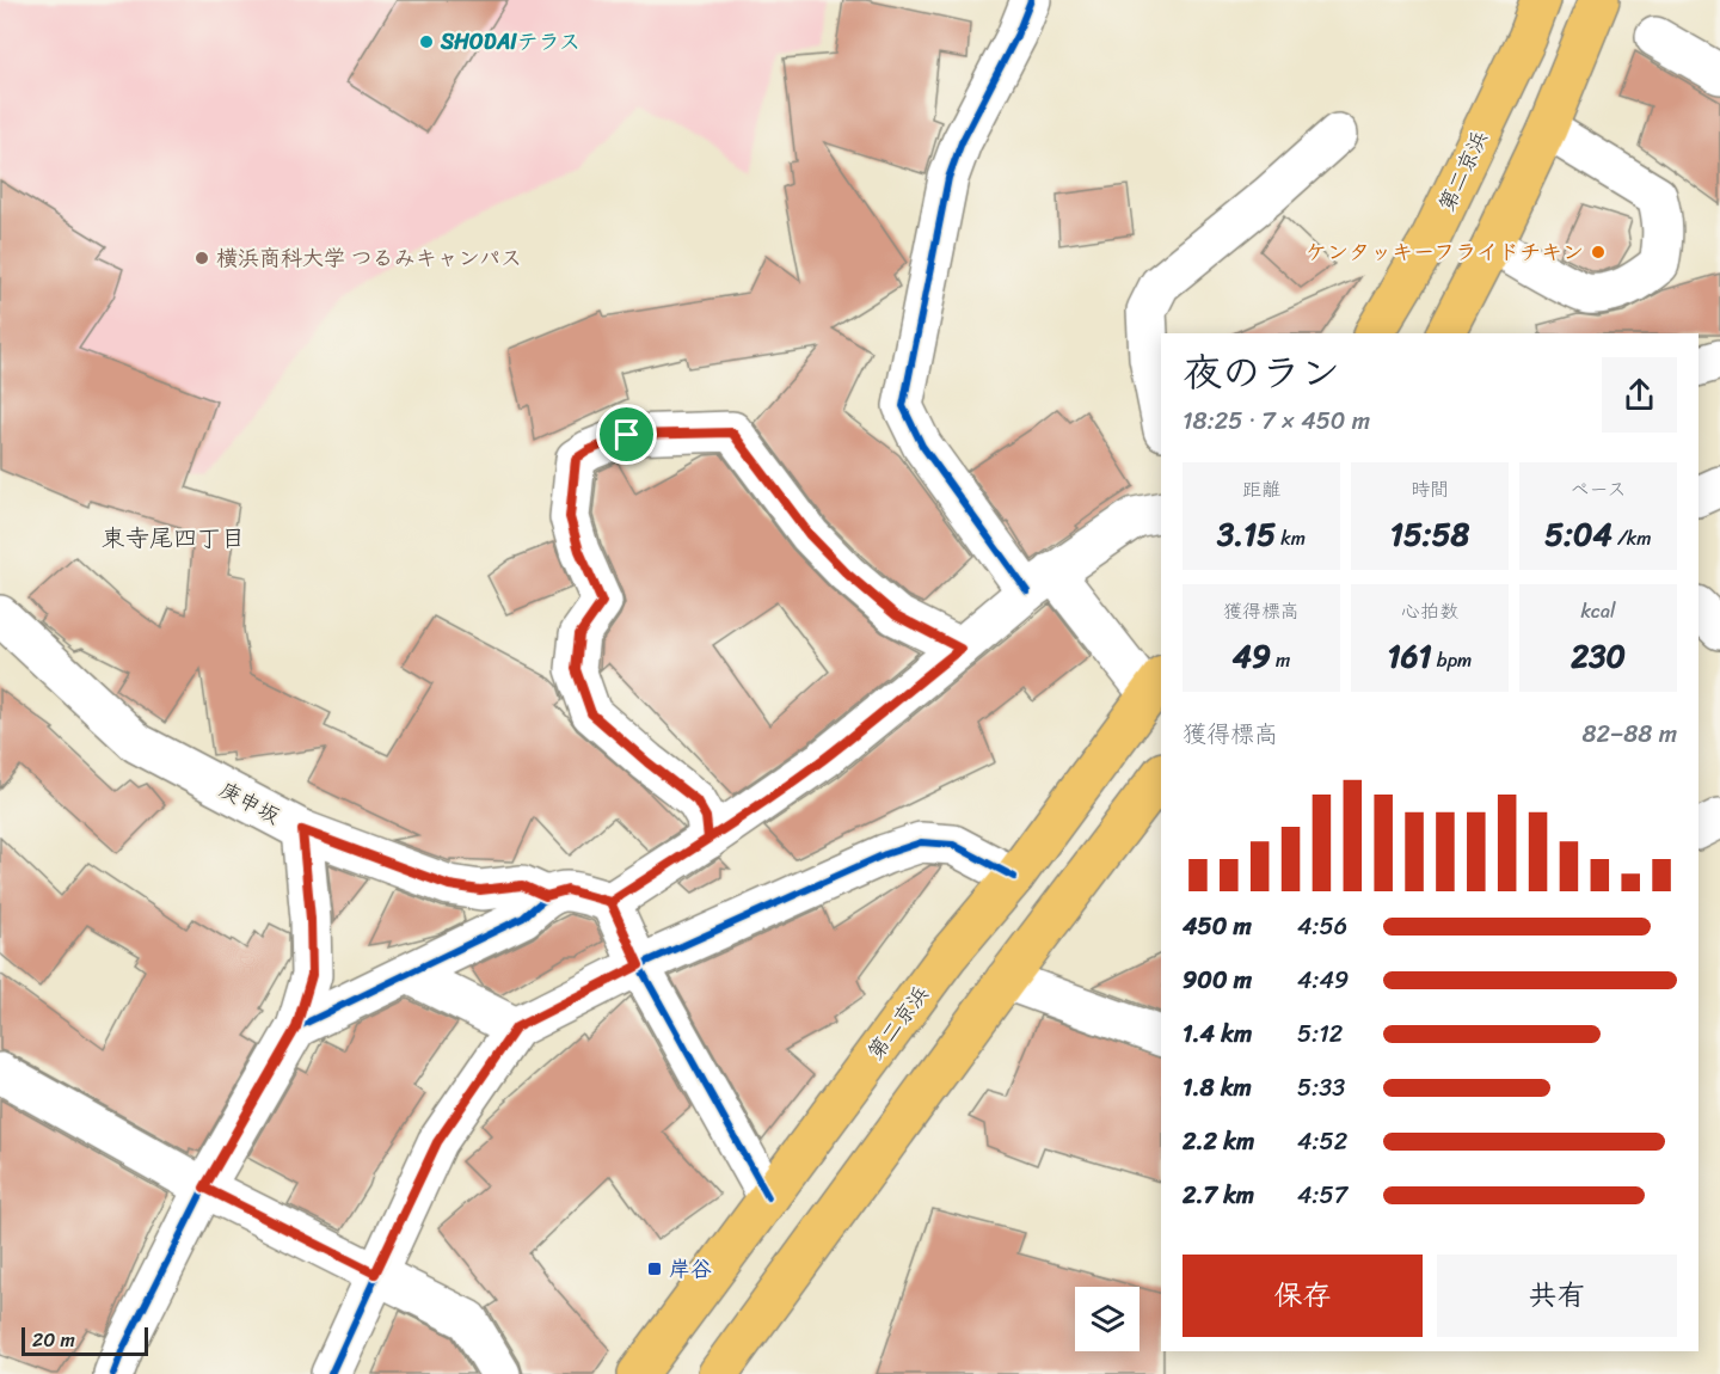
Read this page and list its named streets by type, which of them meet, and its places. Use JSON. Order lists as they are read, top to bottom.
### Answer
{
  "streets": {
    "highway": ["第二京浜"],
    "street": ["庚申坂"]
  },
  "districts": ["東寺尾四丁目"],
  "places": {
    "other": ["SHODAIテラス", "ケンタッキーフライドチキン", "横浜商科大学 つるみキャンパス"],
    "transit": ["岸谷"]
  },
  "scale_bar": "20 m",
  "page": {
    "heading": ["夜のラン", "18:25 · 7 × 450 m"],
    "stats": [
      ["距離", "3.15 km"],
      ["時間", "15:58"],
      ["ペース", "5:04 /km"],
      ["獲得標高", "49 m"],
      ["心拍数", "161 bpm"],
      ["kcal", "230"]
    ],
    "chart": ["獲得標高", "82–88 m"],
    "list": [
      {
        "name": "450 m",
        "note": "4:56"
      },
      {
        "name": "900 m",
        "note": "4:49"
      },
      {
        "name": "1.4 km",
        "note": "5:12"
      },
      {
        "name": "1.8 km",
        "note": "5:33"
      },
      {
        "name": "2.2 km",
        "note": "4:52"
      },
      {
        "name": "2.7 km",
        "note": "4:57"
      }
    ],
    "buttons": ["保存", "共有"],
    "scale": "20 m"
  }
}
